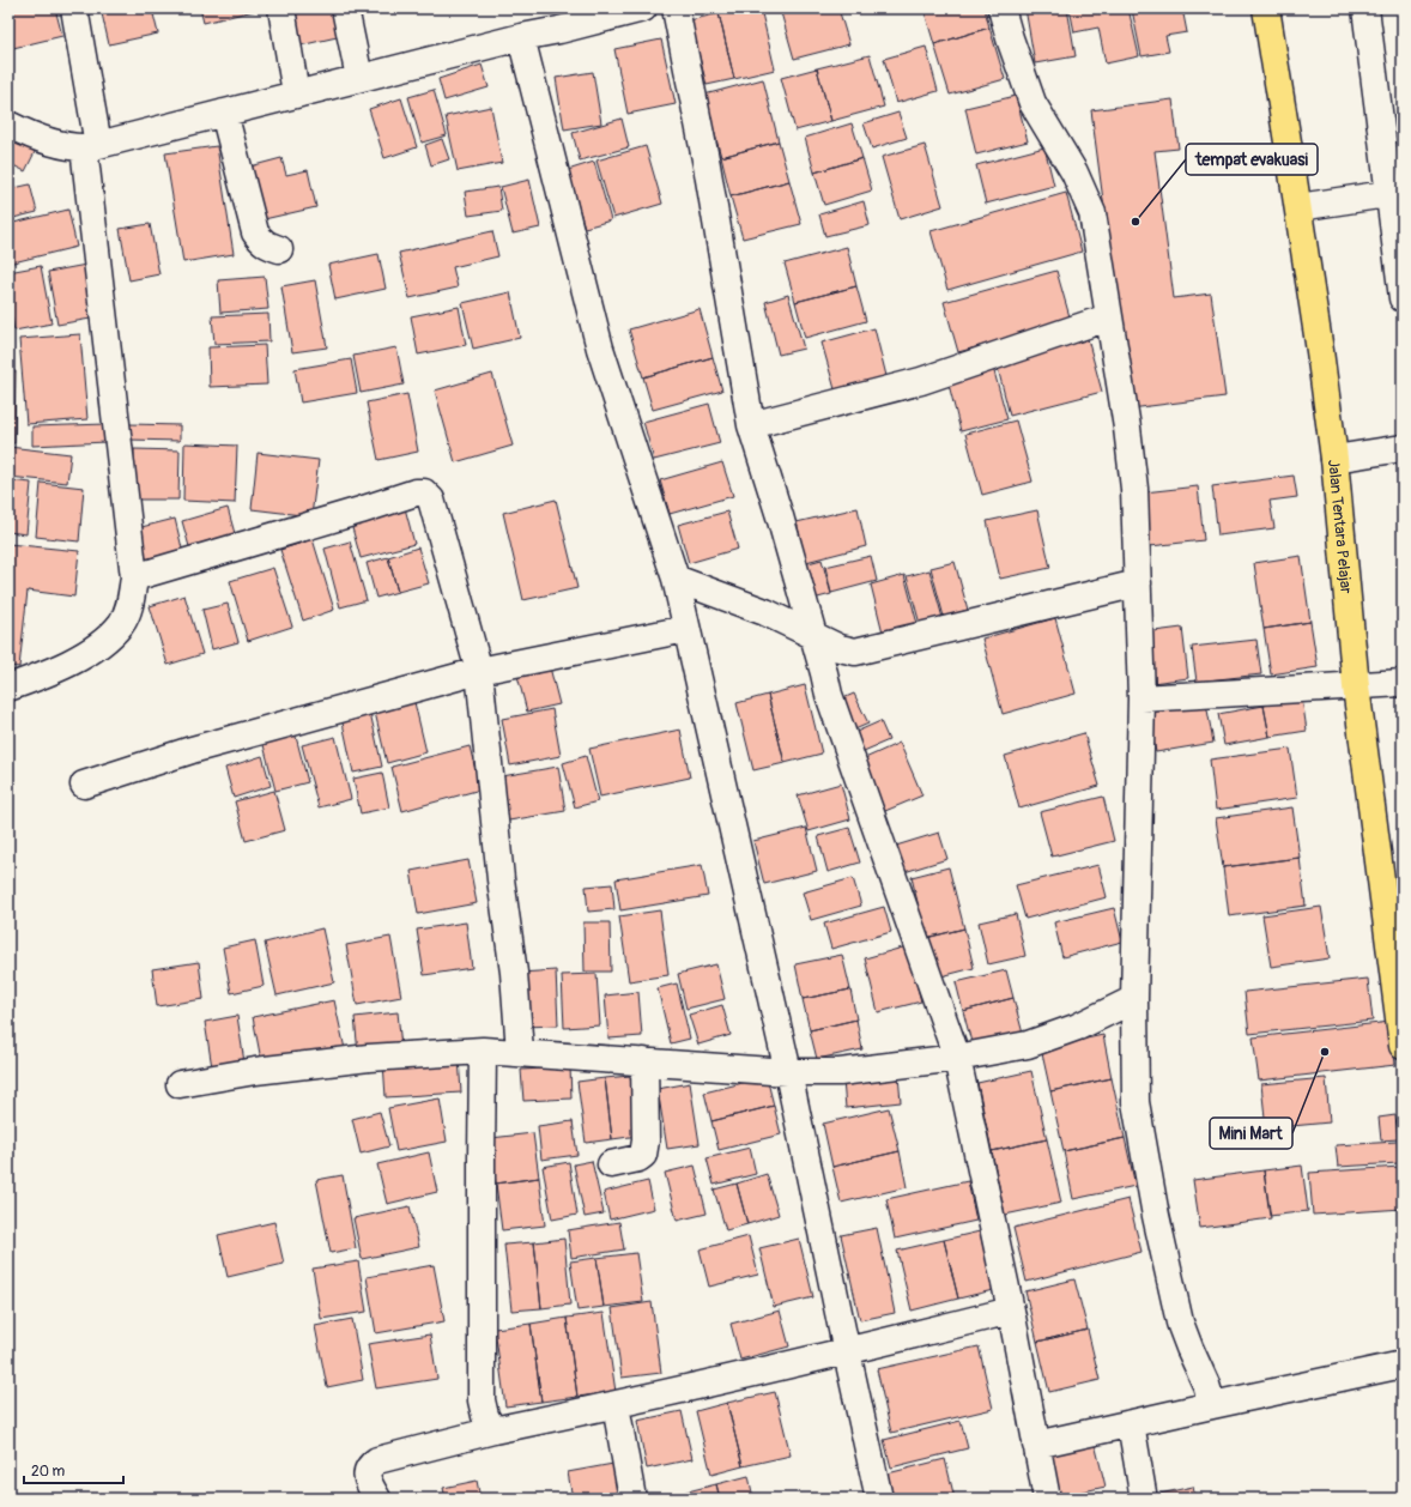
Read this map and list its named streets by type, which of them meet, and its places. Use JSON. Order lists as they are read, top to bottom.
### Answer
{
  "streets": {
    "main road": ["Jalan Tentara Pelajar"]
  },
  "places": ["tempat evakuasi", "Mini Mart"],
  "scale_bar": "20 m"
}
